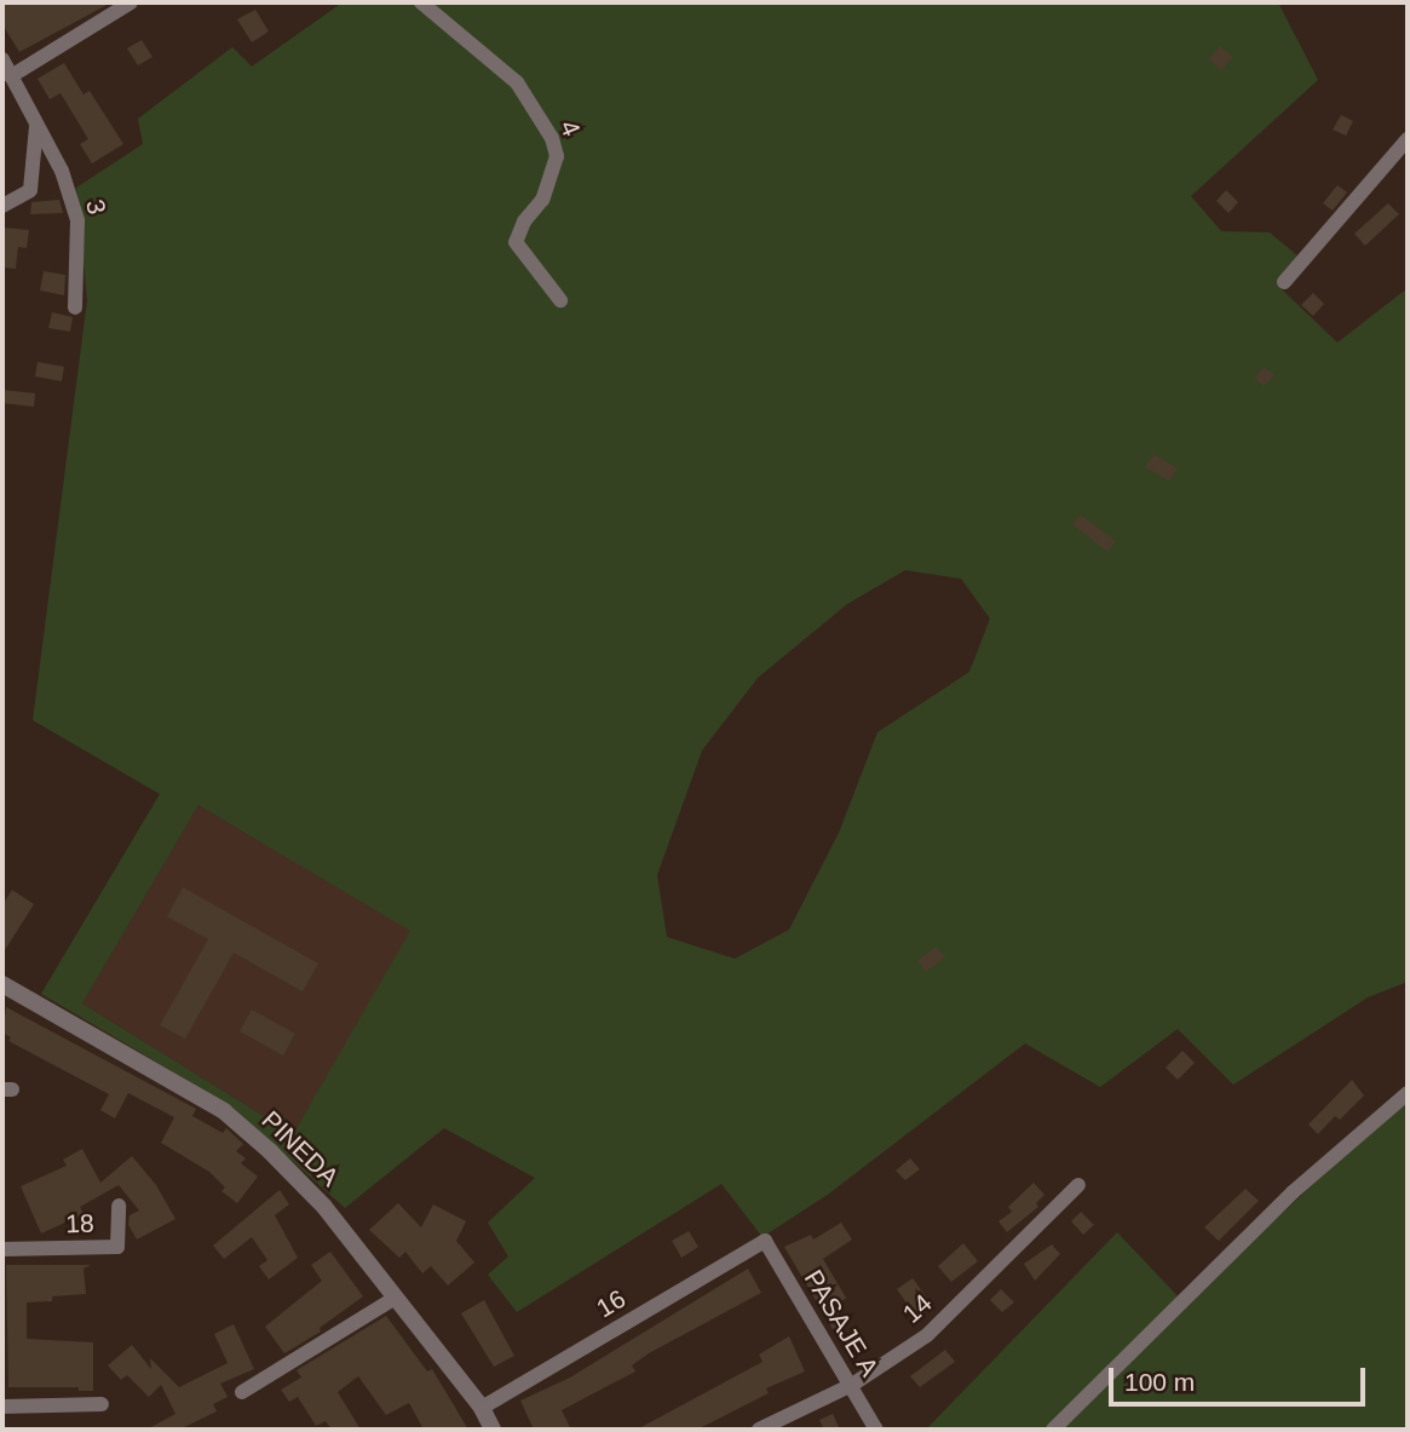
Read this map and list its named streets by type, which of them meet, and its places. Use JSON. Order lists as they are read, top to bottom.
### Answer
{
  "streets": {
    "street": [
      "4",
      "3",
      "PINEDA",
      "18",
      "16",
      "14",
      "PASAJE A"
    ]
  },
  "crossings": [
    ["PINEDA", "16"],
    ["16", "PASAJE A"],
    ["14", "PASAJE A"]
  ],
  "scale_bar": "100 m"
}
